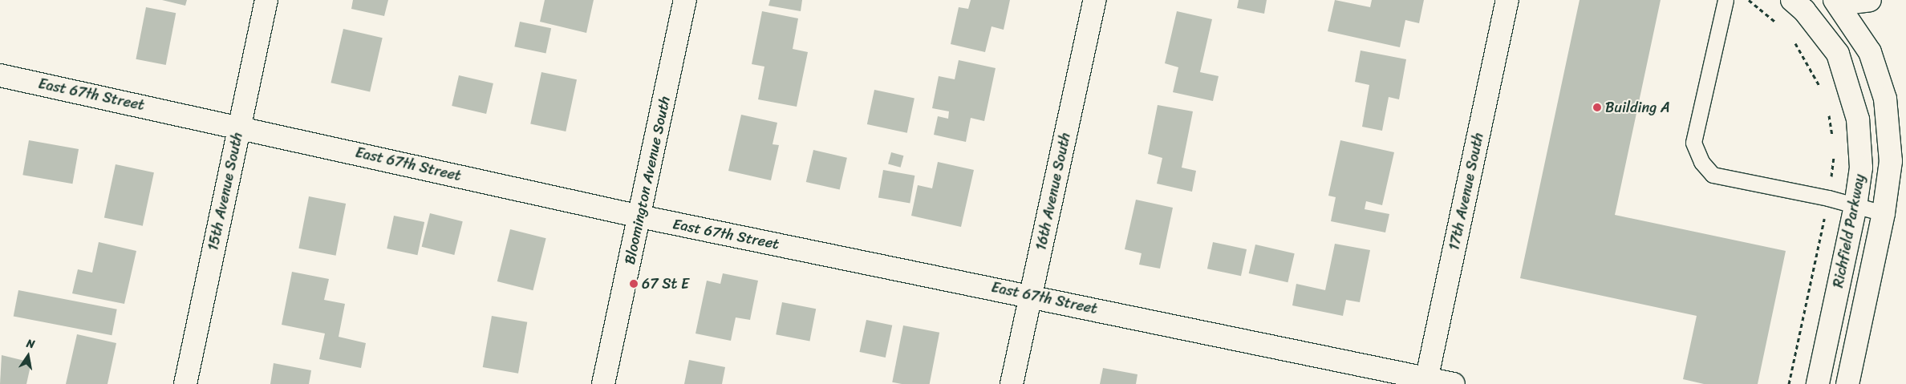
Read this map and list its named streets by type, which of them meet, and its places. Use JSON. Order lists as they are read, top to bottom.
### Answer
{
  "streets": {
    "street": [
      "East 67th Street",
      "Bloomington Avenue South",
      "15th Avenue South",
      "16th Avenue South",
      "17th Avenue South",
      "Richfield Parkway"
    ]
  },
  "crossings": [
    ["East 67th Street", "Bloomington Avenue South"],
    ["East 67th Street", "15th Avenue South"],
    ["East 67th Street", "16th Avenue South"],
    ["East 67th Street", "17th Avenue South"]
  ],
  "places": ["Building A", "67 St E"],
  "north": "top"
}
